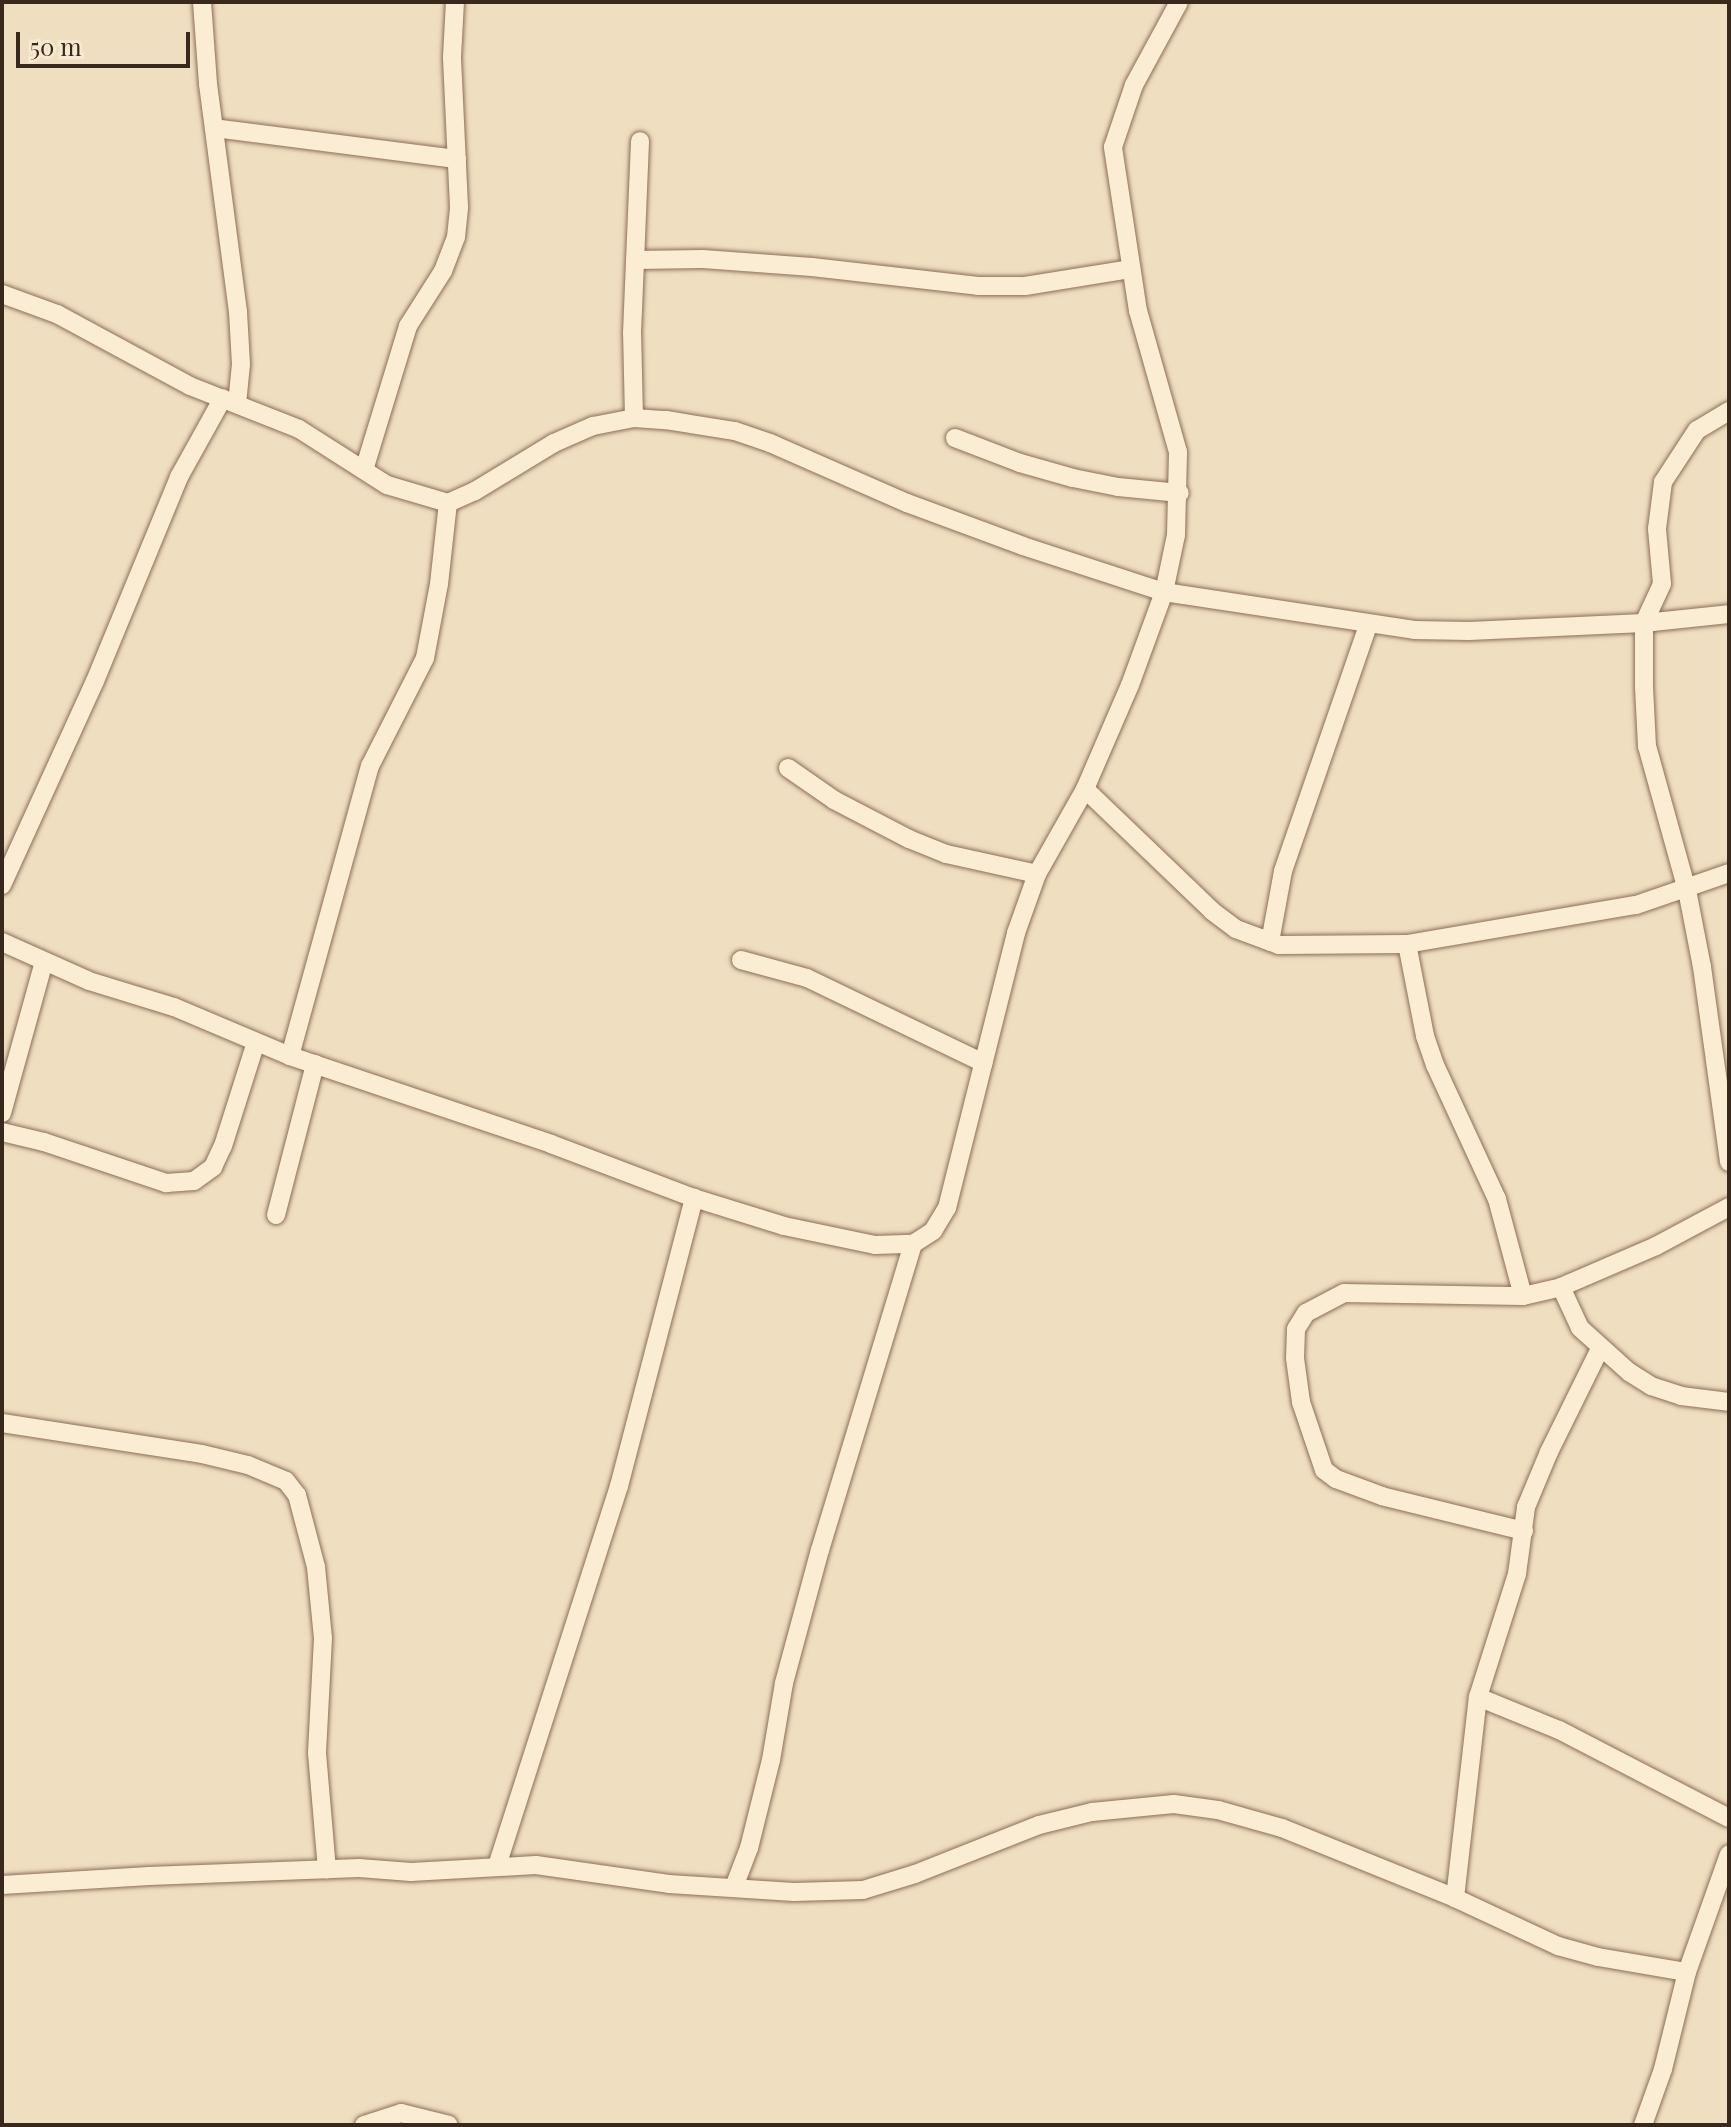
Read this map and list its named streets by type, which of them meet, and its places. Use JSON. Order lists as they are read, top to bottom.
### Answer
{
  "scale_bar": "50 m"
}
